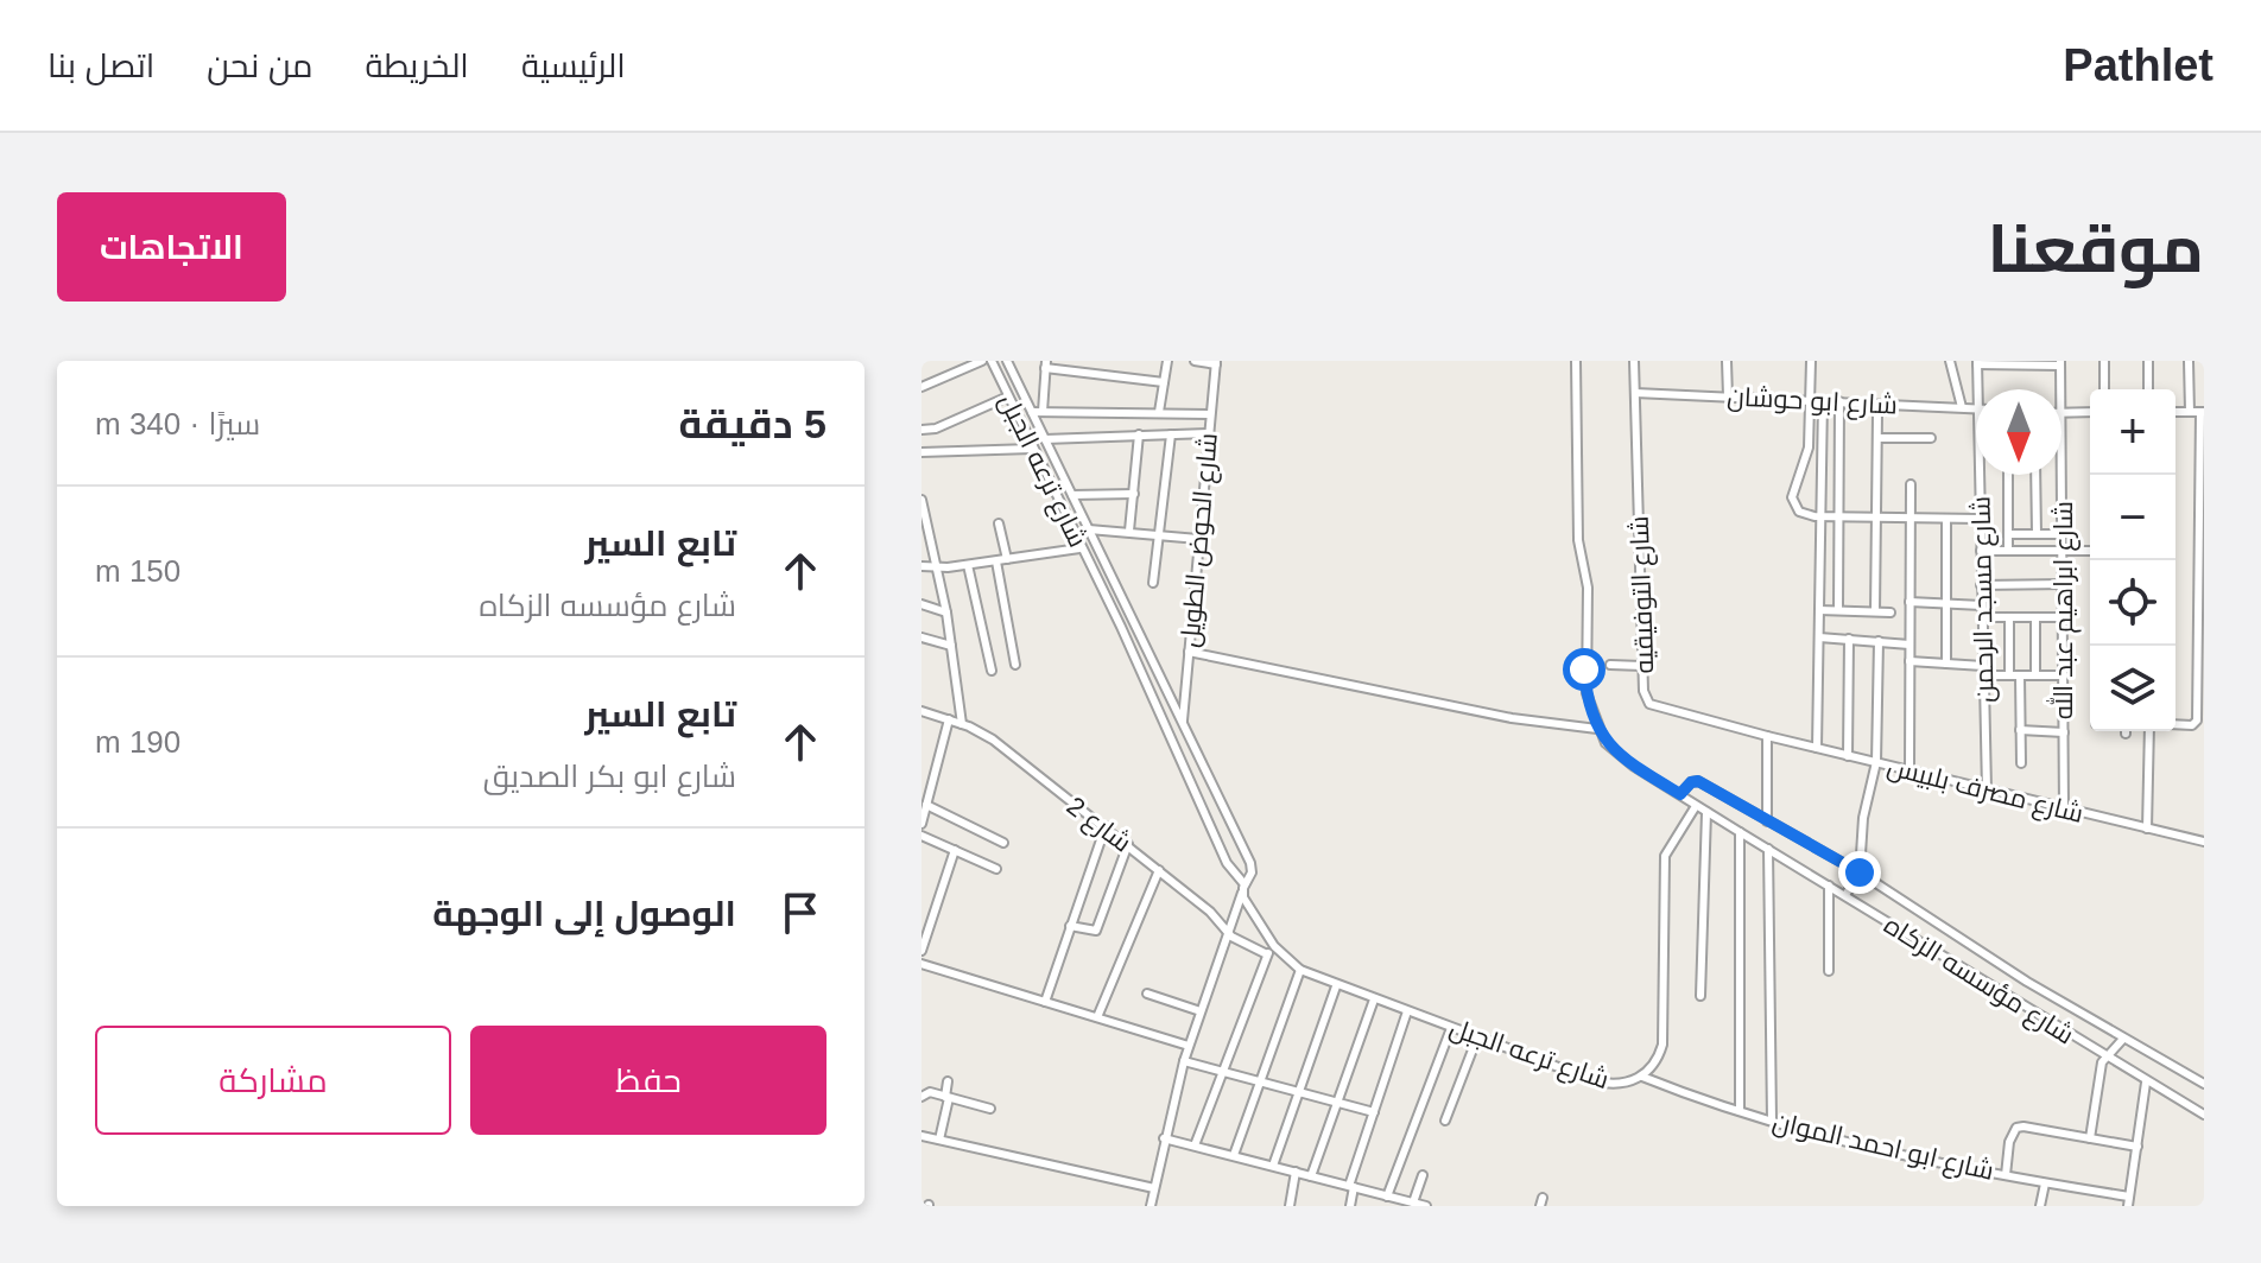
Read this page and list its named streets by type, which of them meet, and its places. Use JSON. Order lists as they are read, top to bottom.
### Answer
{
  "streets": {
    "street": [
      "شارع ابو حوشان",
      "شارع ترعه الجبل",
      "شارع الحوض الطويل",
      "شارع التوفيقيه",
      "شارع مسجد الرحمن",
      "شارع ابراهيم عبد الله",
      "شارع مصرف بلبيس",
      "شارع 2",
      "شارع مؤسسه الزكاه",
      "شارع ابو احمد الموان"
    ]
  },
  "crossings": [
    ["شارع ابو حوشان", "شارع التوفيقيه"],
    ["شارع ترعه الجبل", "شارع الحوض الطويل"],
    ["شارع ترعه الجبل", "شارع مؤسسه الزكاه"],
    ["شارع ترعه الجبل", "شارع ابو احمد الموان"],
    ["شارع التوفيقيه", "شارع مصرف بلبيس"],
    ["شارع مسجد الرحمن", "شارع مصرف بلبيس"],
    ["شارع ابراهيم عبد الله", "شارع مصرف بلبيس"]
  ],
  "north": "bottom",
  "page": {
    "header": "Pathlet",
    "nav": [
      "الرئيسية",
      "الخريطة",
      "من نحن",
      "اتصل بنا"
    ],
    "title": "موقعنا",
    "buttons": [
      "الاتجاهات",
      ["حفظ", "مشاركة"]
    ],
    "heading": ["5 دقيقة", "سيرًا · 340 m"],
    "map_buttons": ["+", "−"],
    "list": [
      ["تابع السير", "شارع مؤسسه الزكاه", "150 m"],
      ["تابع السير", "شارع ابو بكر الصديق", "190 m"],
      "الوصول إلى الوجهة"
    ]
  }
}
